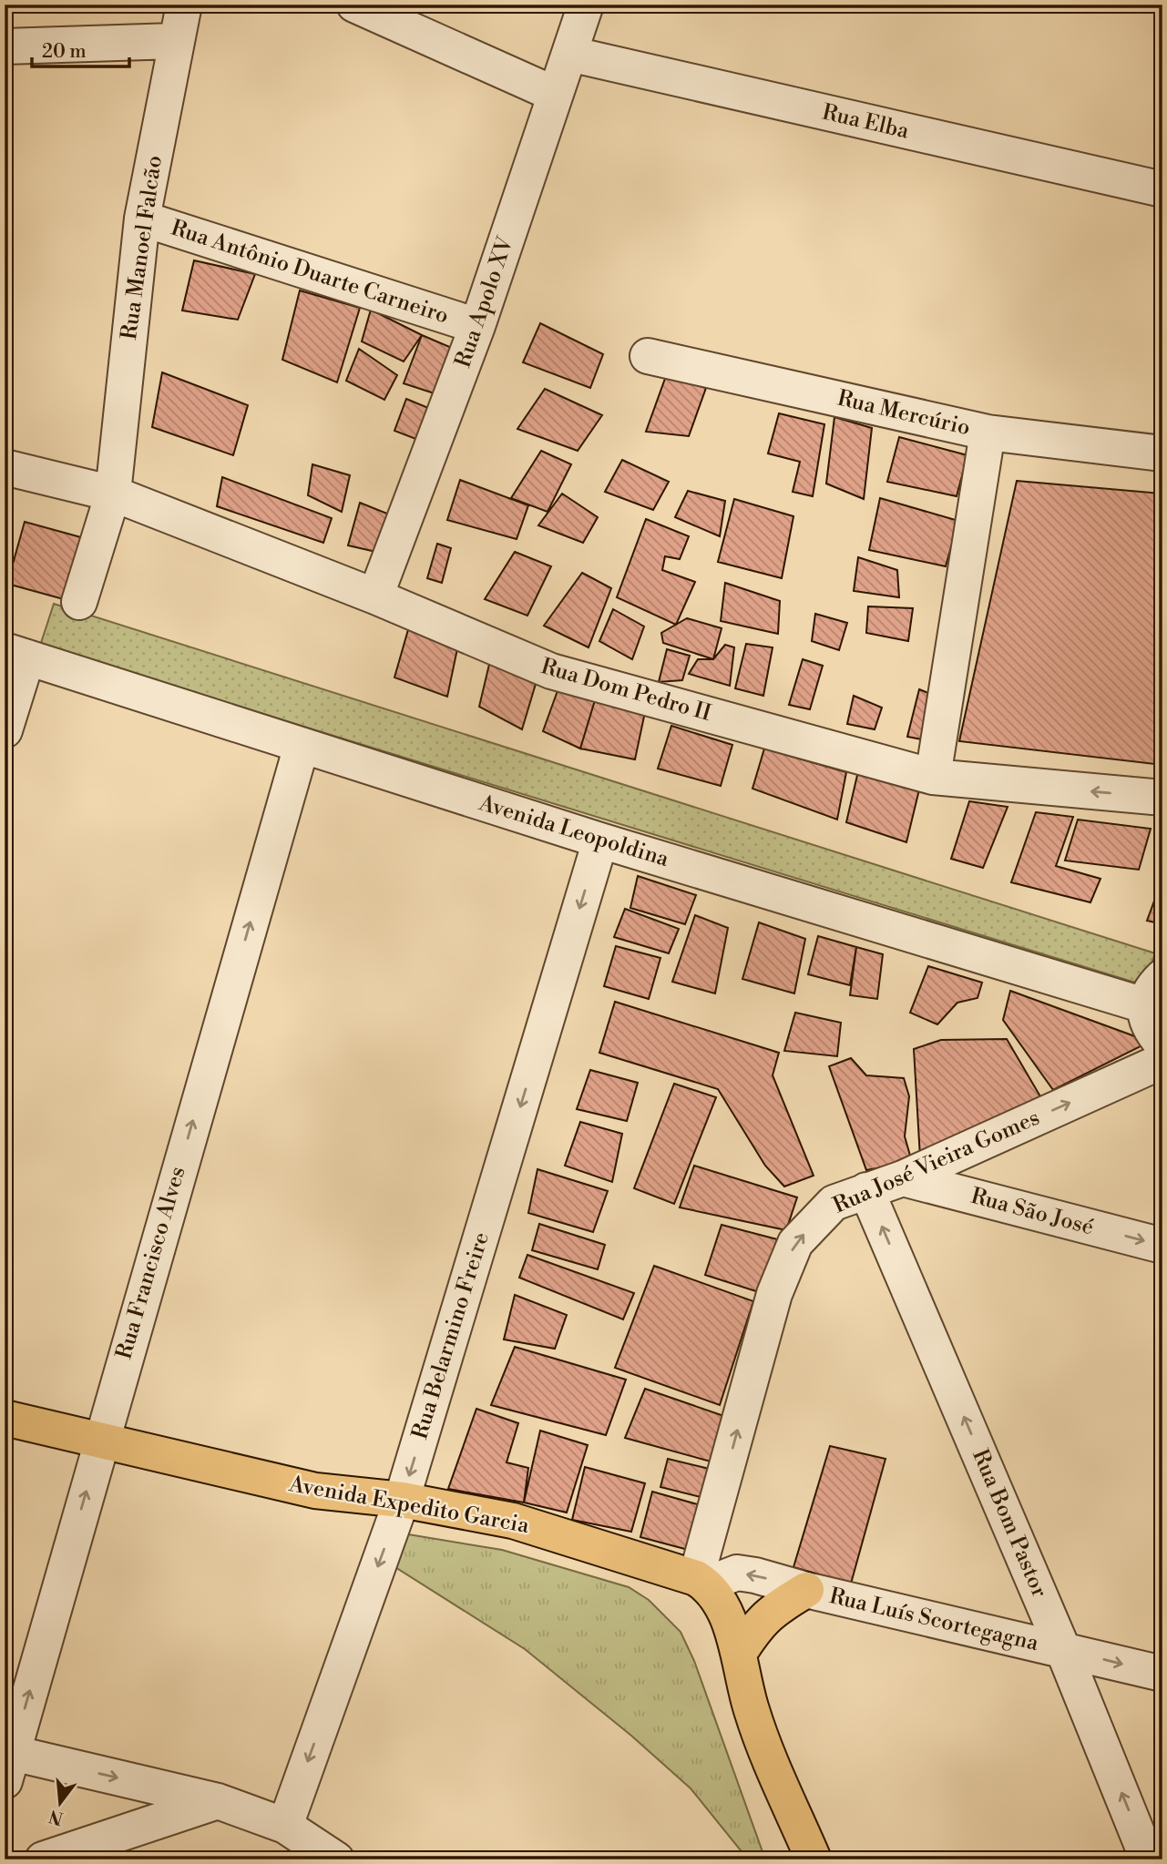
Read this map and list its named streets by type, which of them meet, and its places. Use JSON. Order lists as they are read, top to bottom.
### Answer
{
  "streets": {
    "main road": ["Avenida Expedito Garcia"],
    "street": [
      "Rua Elba",
      "Rua Manoel Falcão",
      "Rua Antônio Duarte Carneiro",
      "Rua Apolo XV",
      "Rua Mercúrio",
      "Rua Dom Pedro II",
      "Avenida Leopoldina",
      "Rua José Vieira Gomes",
      "Rua São José",
      "Rua Francisco Alves",
      "Rua Belarmino Freire",
      "Rua Bom Pastor",
      "Rua Luís Scortegagna"
    ]
  },
  "crossings": [
    ["Rua Elba", "Rua Apolo XV"],
    ["Rua Manoel Falcão", "Rua Antônio Duarte Carneiro"],
    ["Rua Manoel Falcão", "Rua Dom Pedro II"],
    ["Rua Antônio Duarte Carneiro", "Rua Apolo XV"],
    ["Rua Apolo XV", "Rua Dom Pedro II"],
    ["Avenida Leopoldina", "Rua Francisco Alves"],
    ["Avenida Leopoldina", "Rua Belarmino Freire"],
    ["Rua José Vieira Gomes", "Rua São José"],
    ["Rua José Vieira Gomes", "Avenida Expedito Garcia"],
    ["Rua José Vieira Gomes", "Rua Bom Pastor"],
    ["Rua José Vieira Gomes", "Rua Luís Scortegagna"],
    ["Rua Francisco Alves", "Avenida Expedito Garcia"],
    ["Rua Belarmino Freire", "Avenida Expedito Garcia"],
    ["Avenida Expedito Garcia", "Rua Luís Scortegagna"],
    ["Rua Bom Pastor", "Rua Luís Scortegagna"]
  ],
  "one_way": [
    "Rua José Vieira Gomes",
    "Rua São José",
    "Rua Francisco Alves",
    "Rua Belarmino Freire",
    "Rua Bom Pastor"
  ],
  "scale_bar": "20 m",
  "north": "bottom"
}
